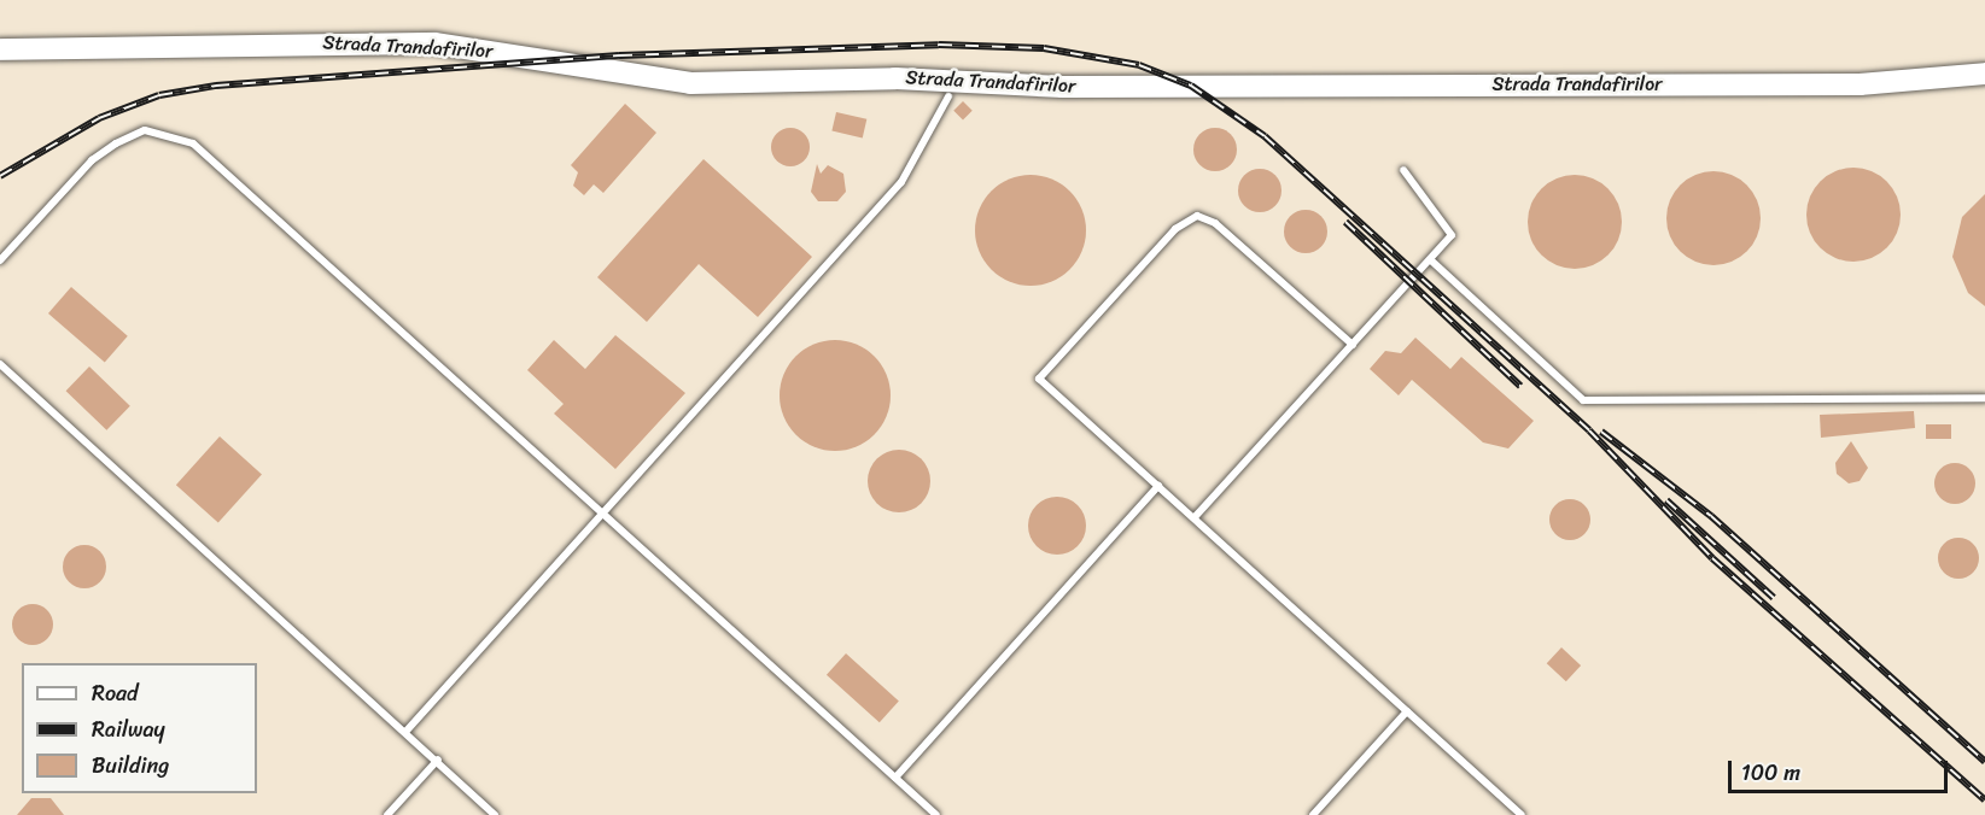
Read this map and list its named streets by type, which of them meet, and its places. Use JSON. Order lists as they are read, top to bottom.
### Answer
{
  "streets": {
    "main road": ["Strada Trandafirilor"]
  },
  "legend": ["Road", "Railway", "Building"],
  "scale_bar": "100 m"
}
